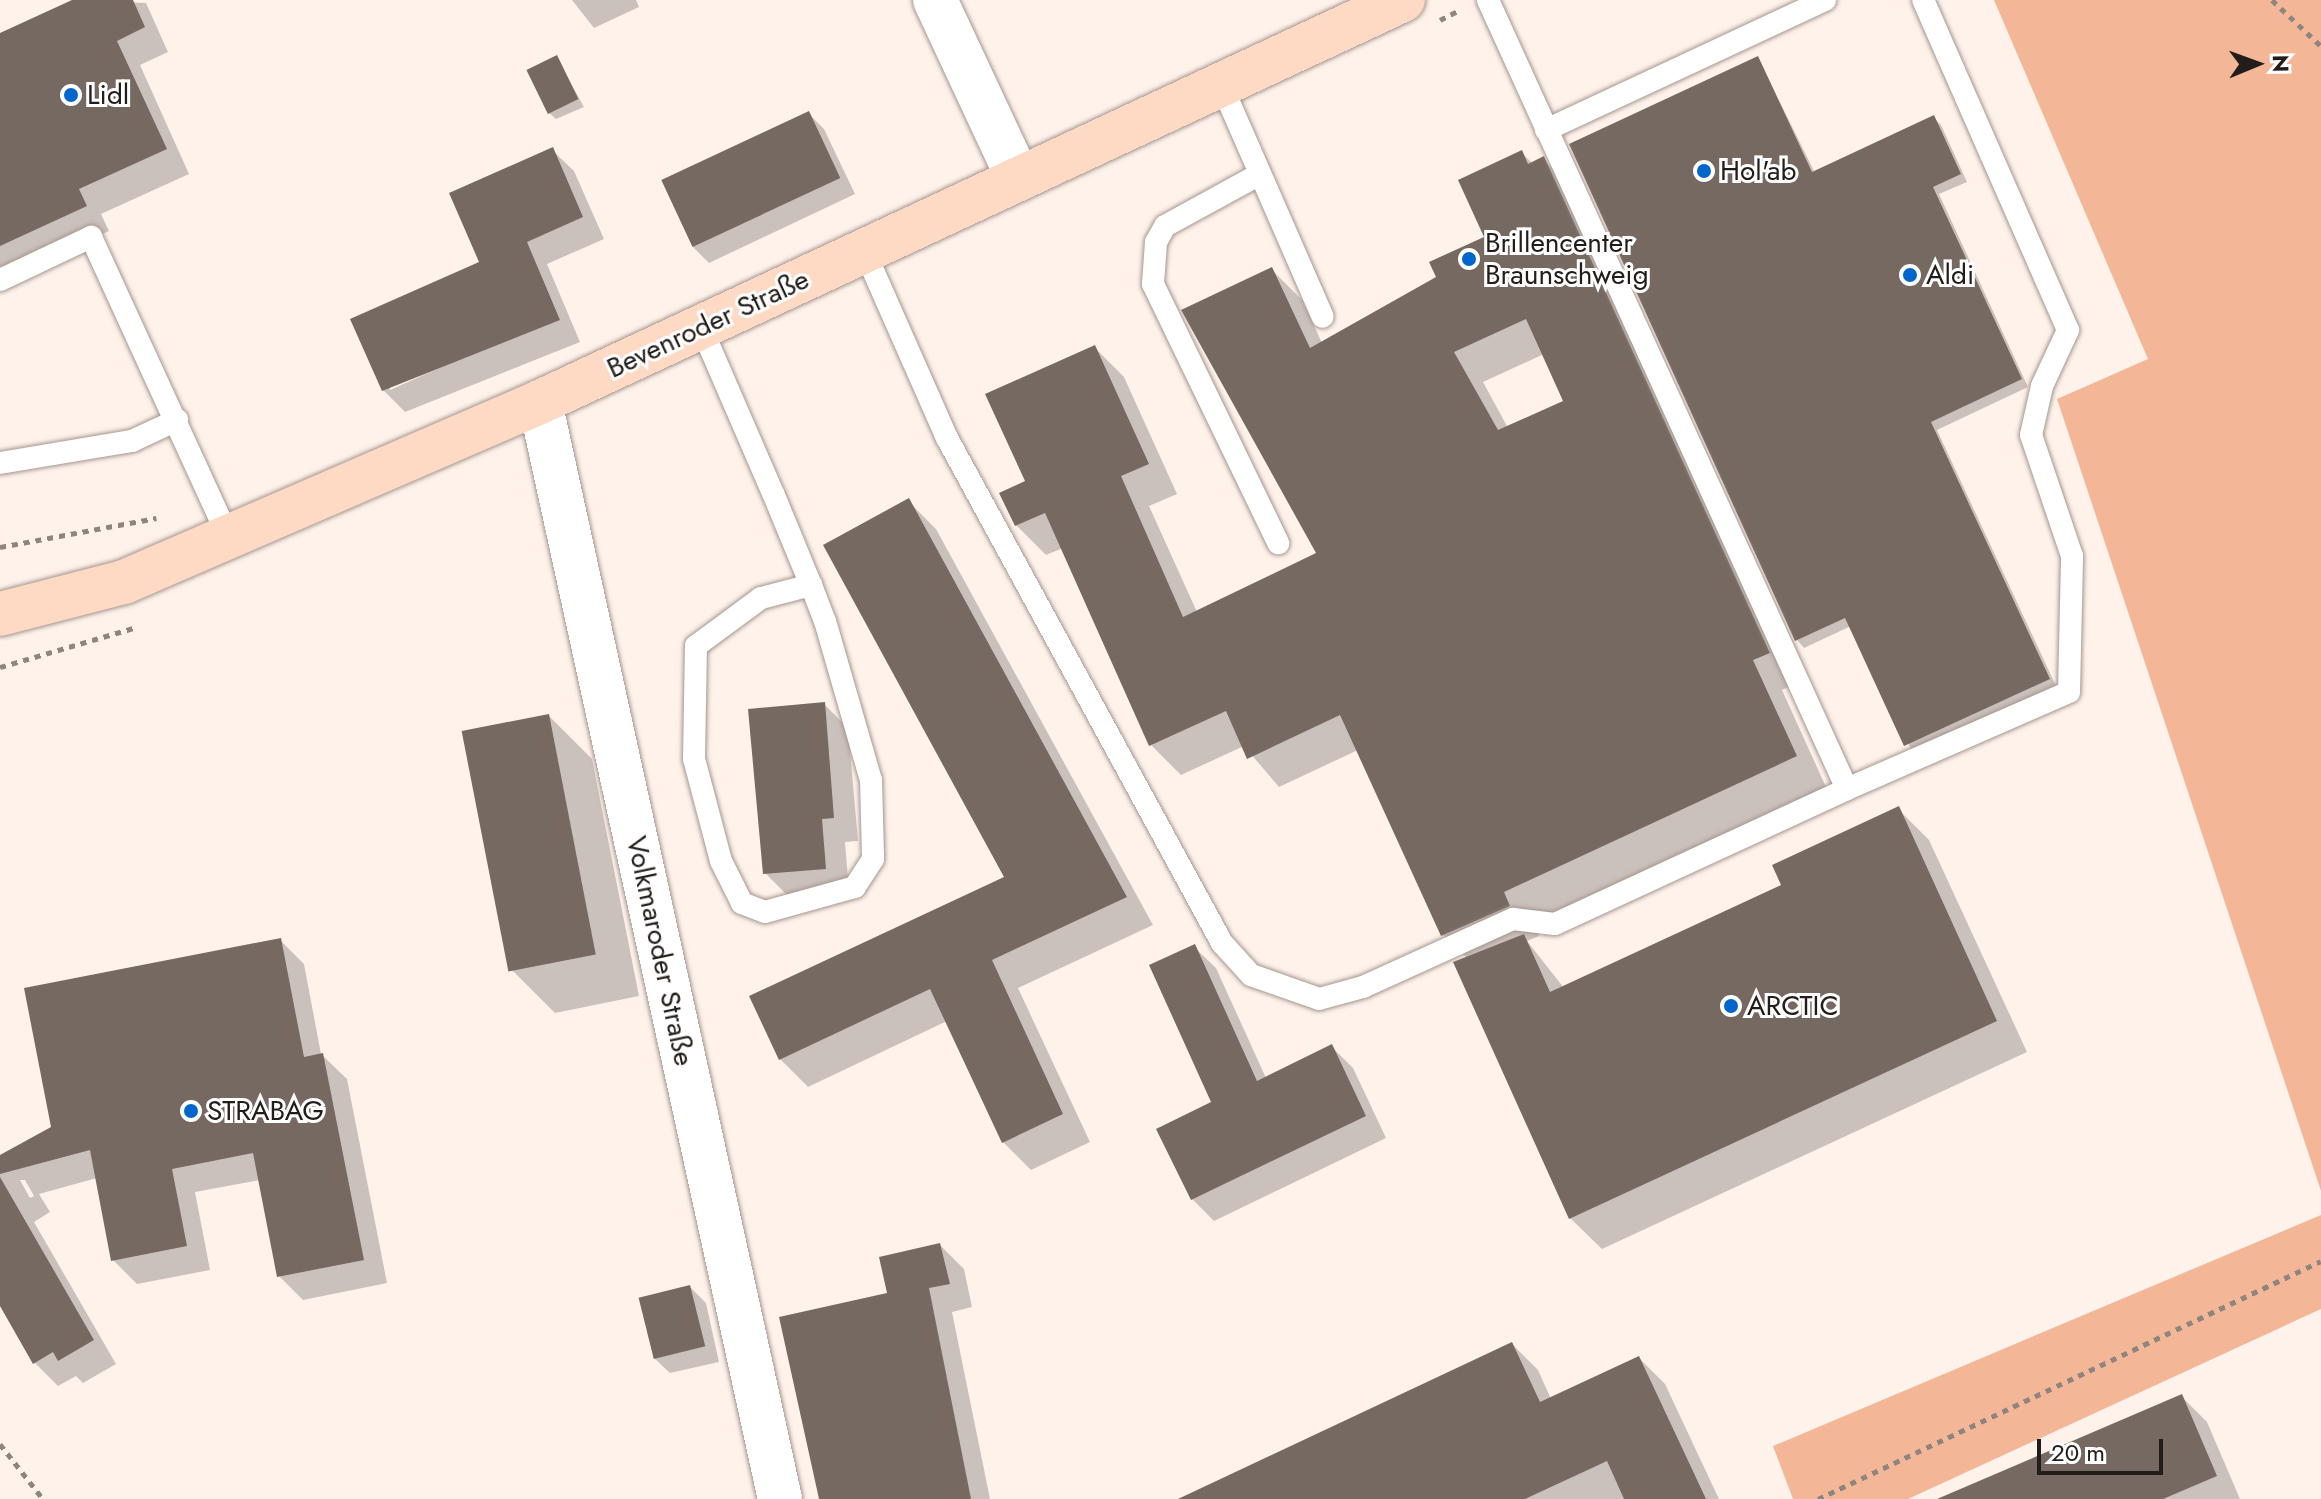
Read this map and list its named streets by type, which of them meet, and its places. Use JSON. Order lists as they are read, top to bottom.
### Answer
{
  "streets": {
    "main road": ["Bevenroder Straße"],
    "street": ["Volkmaroder Straße"]
  },
  "crossings": [
    ["Bevenroder Straße", "Volkmaroder Straße"]
  ],
  "places": [
    "Lidl",
    "Hol'ab",
    "Brillencenter Braunschweig",
    "Aldi",
    "ARCTIC",
    "STRABAG"
  ],
  "scale_bar": "20 m",
  "north": "right"
}
